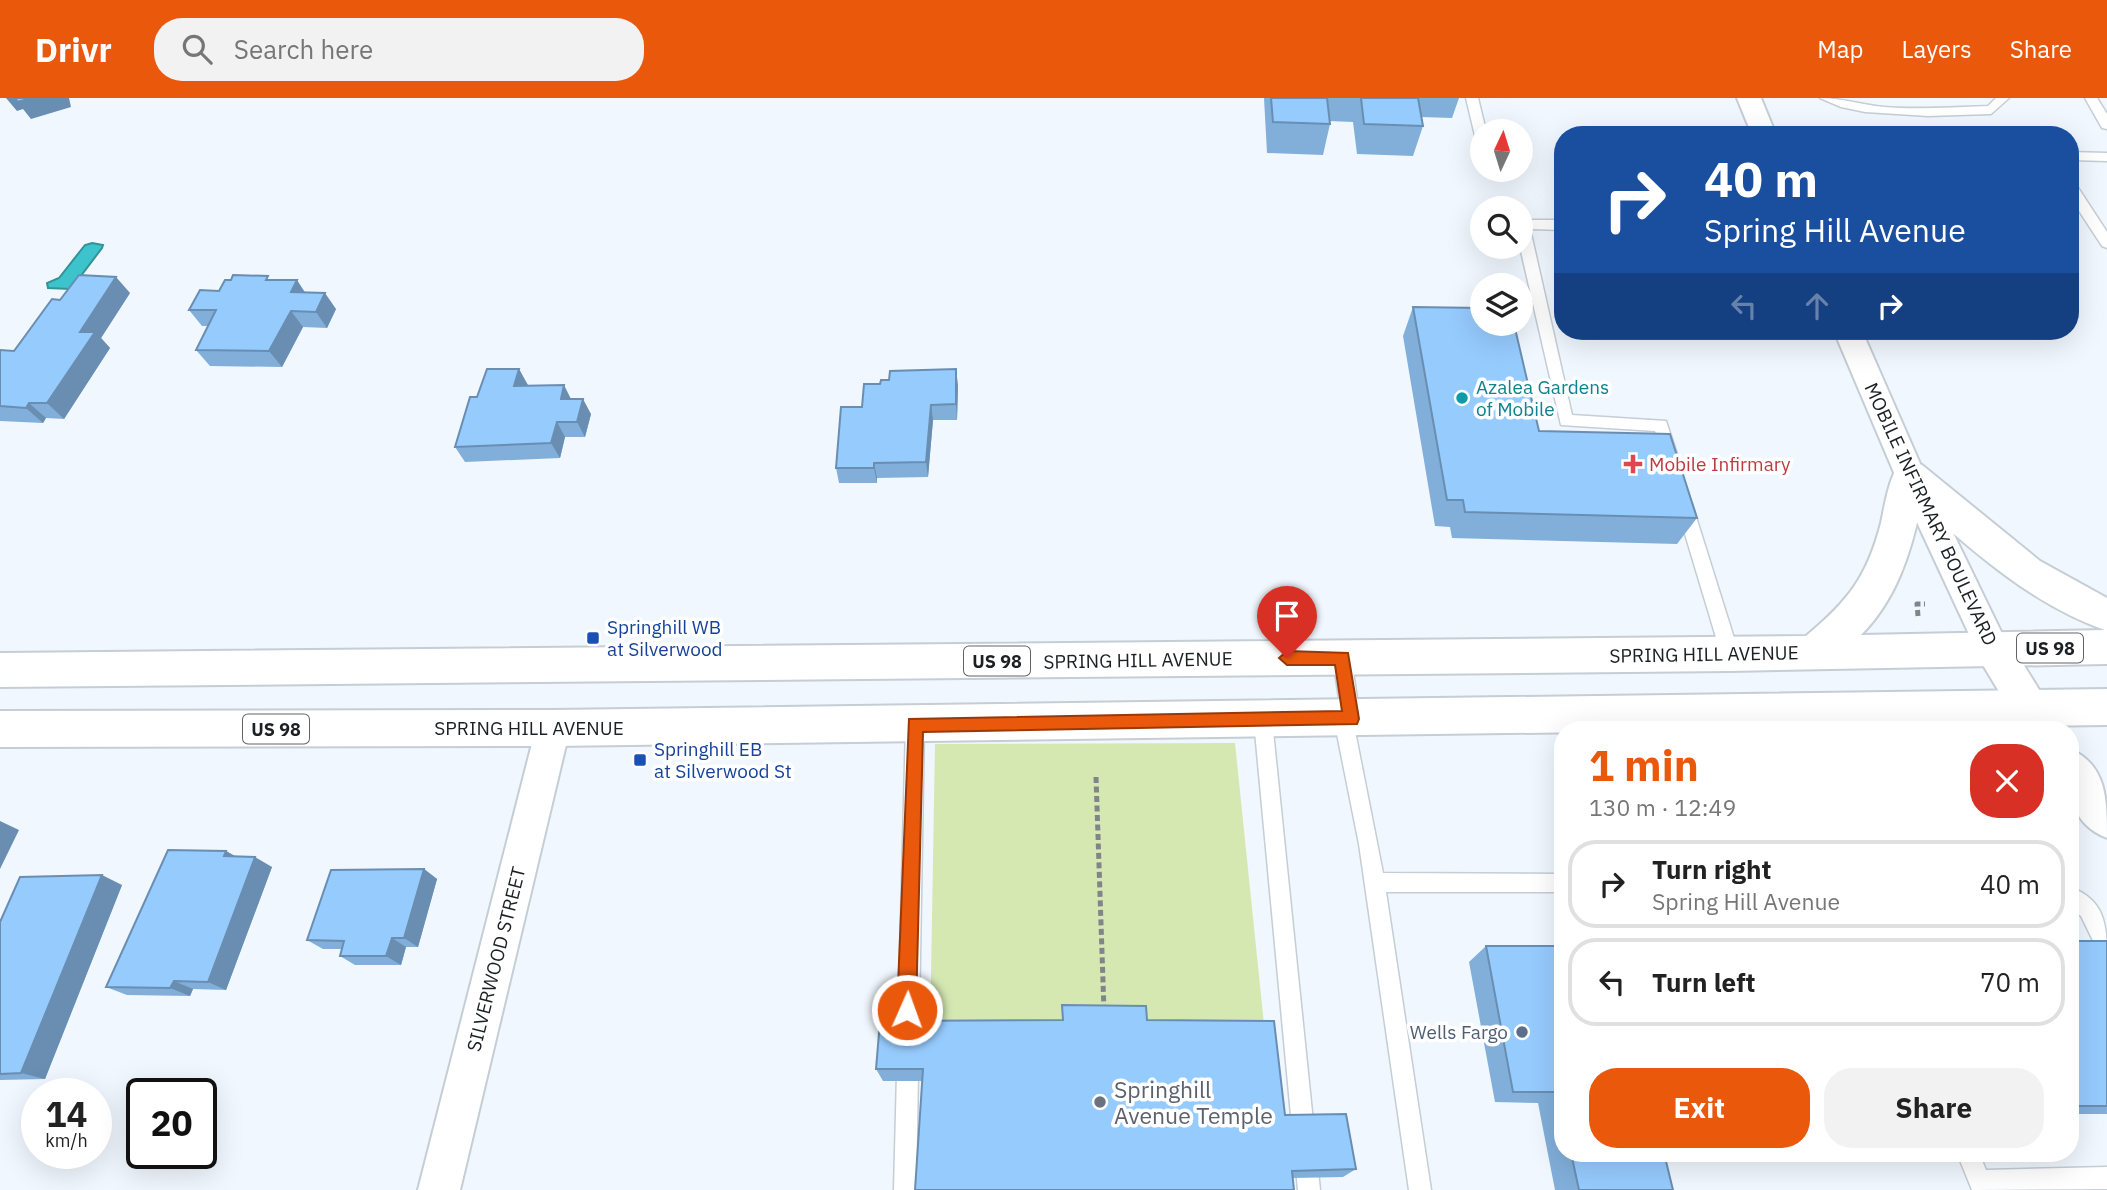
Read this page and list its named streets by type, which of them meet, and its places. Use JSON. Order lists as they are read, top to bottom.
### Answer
{
  "streets": {
    "main road": ["MOBILE INFIRMARY BOULEVARD", "US 98", "SPRING HILL AVENUE"],
    "street": ["SILVERWOOD STREET"]
  },
  "crossings": [
    ["MOBILE INFIRMARY BOULEVARD", "SPRING HILL AVENUE"],
    ["SPRING HILL AVENUE", "SILVERWOOD STREET"]
  ],
  "places": {
    "other": ["Azalea Gardens of Mobile", "Wells Fargo", "Springhill Avenue Temple"],
    "health": ["Mobile Infirmary"],
    "transit": ["Springhill WB at Silverwood", "Springhill EB at Silverwood St"]
  },
  "north": "top",
  "page": {
    "header": "Drivr",
    "search": "Search here",
    "nav": ["Map", "Layers", "Share"],
    "turn": ["40 m", "Spring Hill Avenue"],
    "heading": ["1 min", "130 m · 12:49"],
    "list": [
      {
        "name": "Turn right",
        "note": "Spring Hill Avenue",
        "value": "40 m"
      },
      {
        "name": "Turn left",
        "value": "70 m"
      }
    ],
    "buttons": ["Exit", "Share"],
    "speed": "14 km/h",
    "limit": "20"
  }
}
